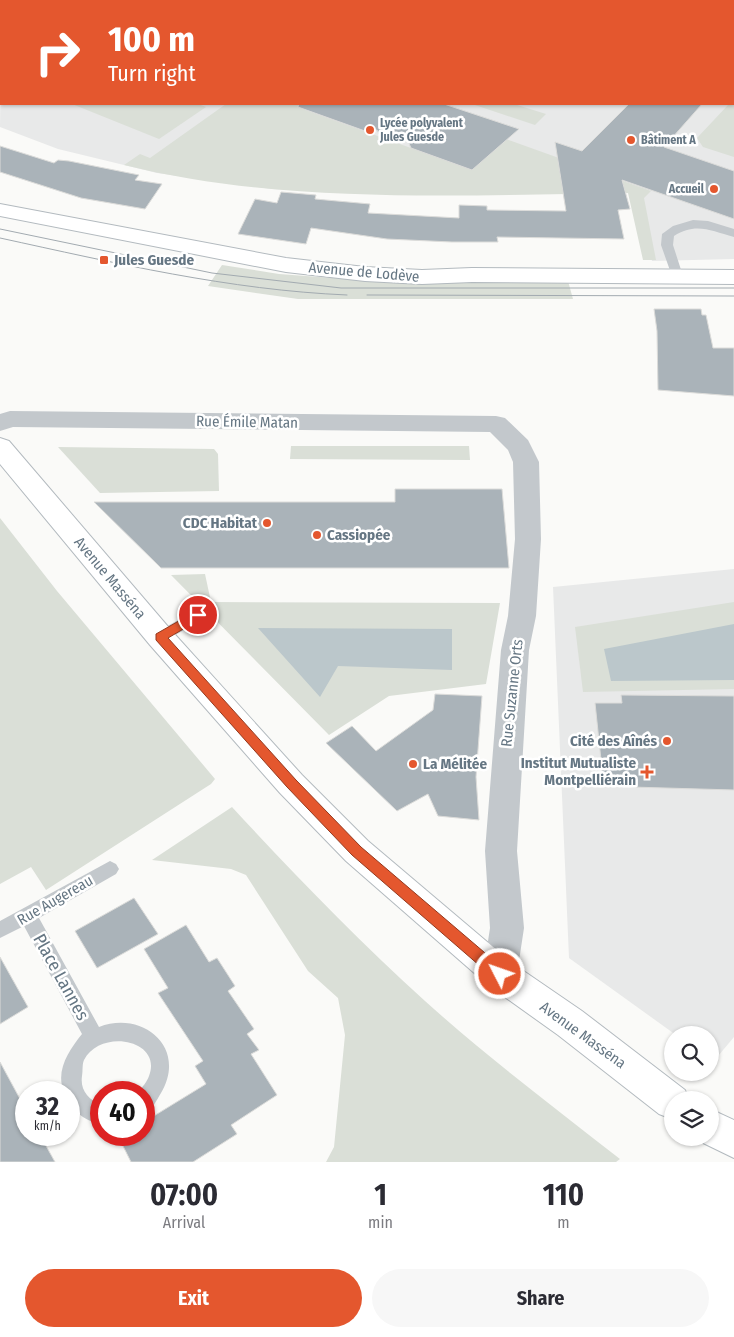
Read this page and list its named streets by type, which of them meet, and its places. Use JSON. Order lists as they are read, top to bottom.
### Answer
{
  "streets": {
    "street": [
      "Avenue de Lodève",
      "Rue Émile Matan",
      "Avenue Masséna",
      "Rue Suzanne Orts"
    ],
    "lane": ["Rue Augereau", "Place Lannes"]
  },
  "crossings": [
    ["Rue Émile Matan", "Rue Suzanne Orts"],
    ["Avenue Masséna", "Rue Suzanne Orts"],
    ["Rue Augereau", "Place Lannes"]
  ],
  "places": {
    "other": [
      "Lycée polyvalent Jules Guesde",
      "Bâtiment A",
      "Accueil",
      "CDC Habitat",
      "Cassiopée",
      "Cité des Aînés",
      "La Mélitée"
    ],
    "transit": ["Jules Guesde"],
    "health": ["Institut Mutualiste Montpelliérain"]
  },
  "page": {
    "turn": ["100 m", "Turn right"],
    "speed": "32 km/h",
    "limit": "40",
    "eta": [
      "07:00",
      "Arrival",
      "1",
      "min",
      "110",
      "m"
    ],
    "buttons": ["Exit", "Share"]
  }
}
